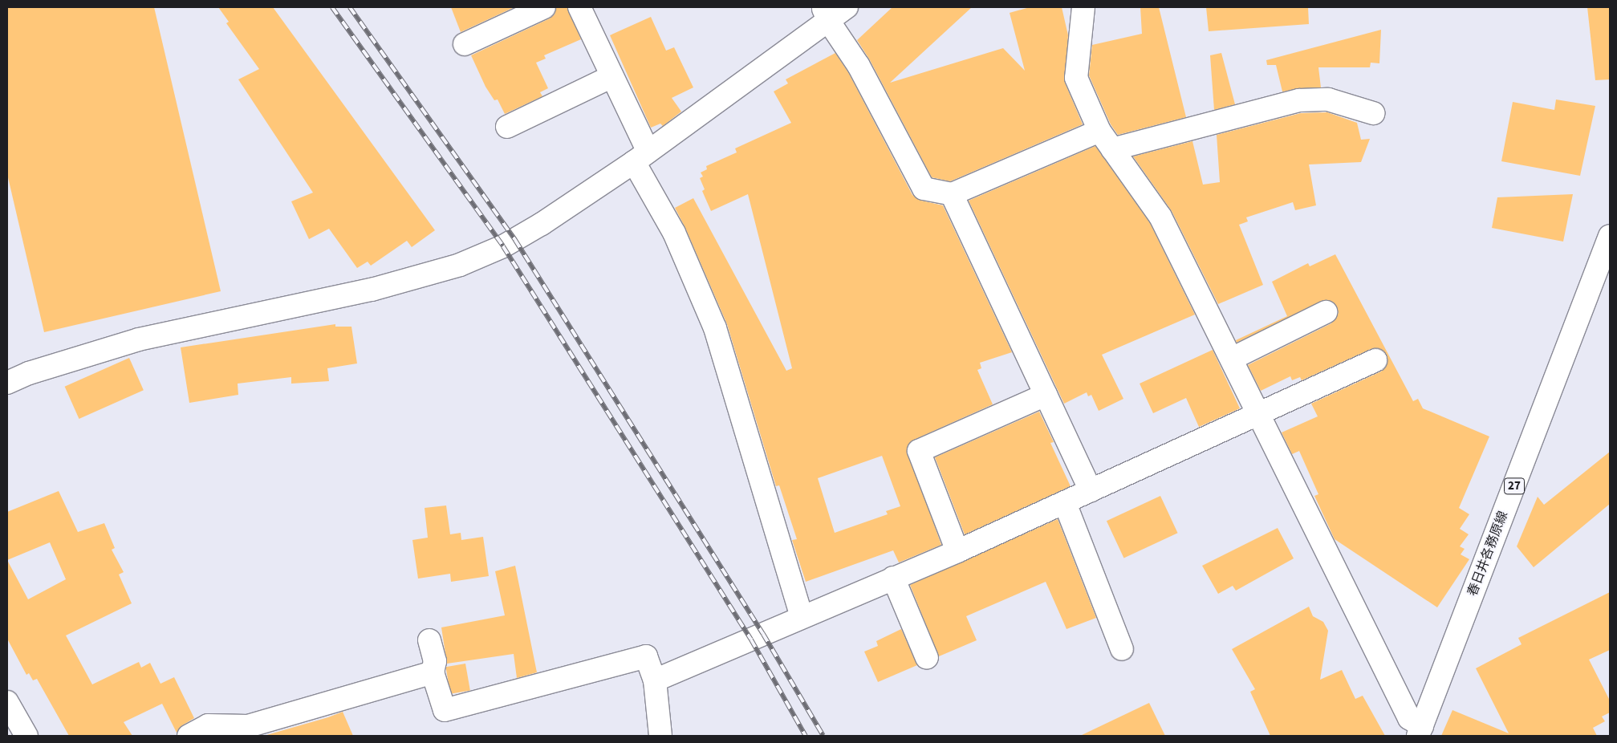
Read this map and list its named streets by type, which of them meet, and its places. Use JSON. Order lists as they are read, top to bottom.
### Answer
{
  "streets": {
    "street": ["27", "春日井各務原線"]
  }
}
